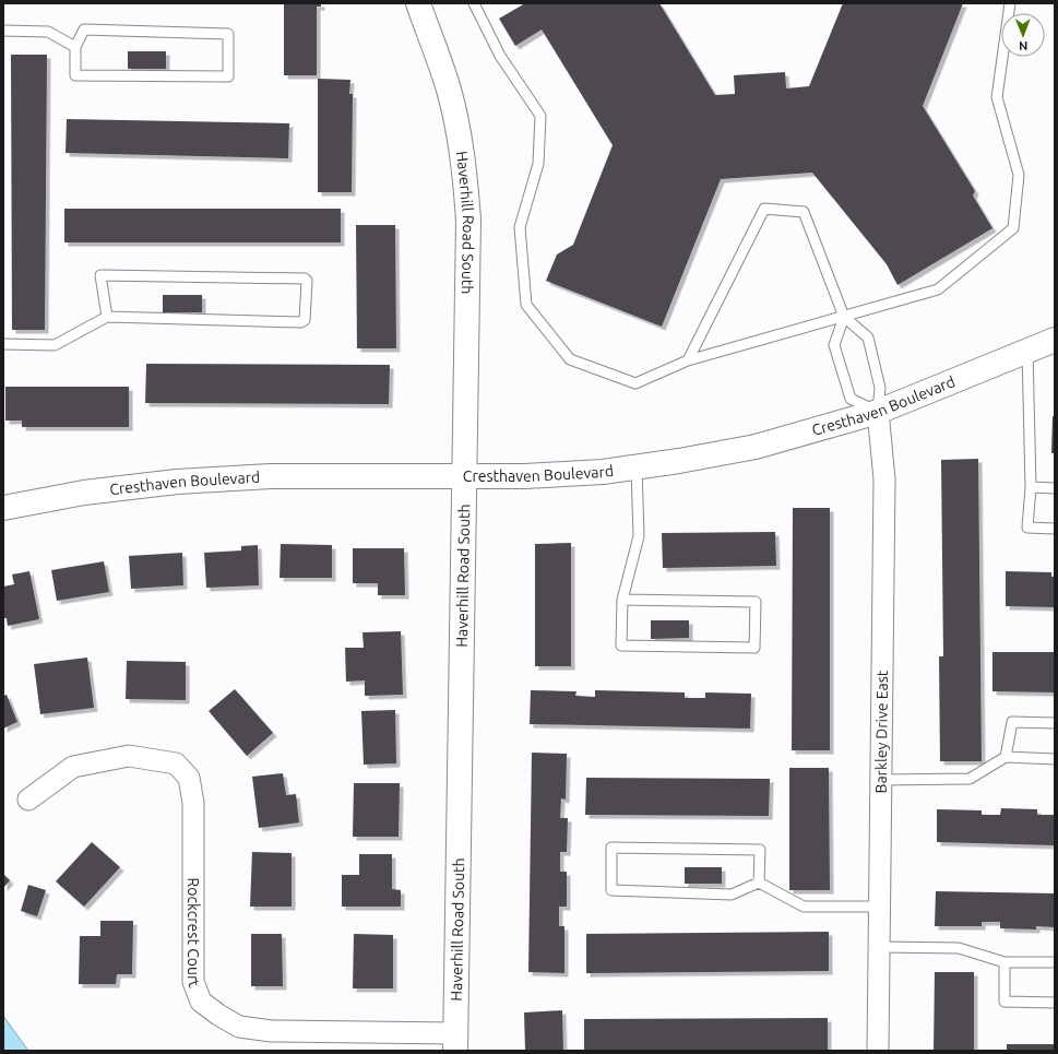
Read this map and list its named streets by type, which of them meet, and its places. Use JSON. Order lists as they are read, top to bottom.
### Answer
{
  "streets": {
    "street": [
      "Haverhill Road South",
      "Cresthaven Boulevard",
      "Barkley Drive East",
      "Rockcrest Court"
    ]
  },
  "crossings": [
    ["Haverhill Road South", "Cresthaven Boulevard"],
    ["Haverhill Road South", "Rockcrest Court"],
    ["Cresthaven Boulevard", "Barkley Drive East"]
  ],
  "north": "bottom"
}
